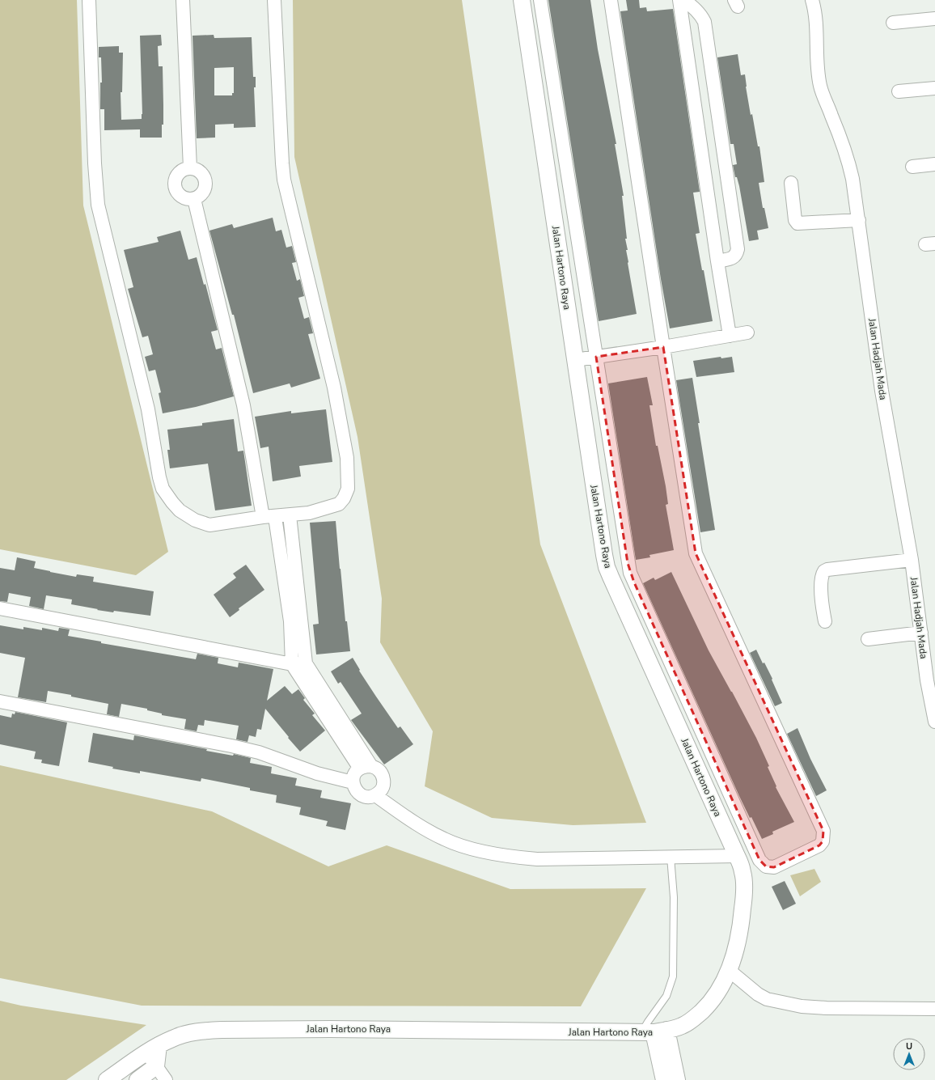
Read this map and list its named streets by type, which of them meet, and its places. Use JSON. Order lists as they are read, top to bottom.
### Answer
{
  "streets": {
    "street": ["Jalan Hartono Raya", "Jalan Hadjah Mada"]
  },
  "north": "top"
}
